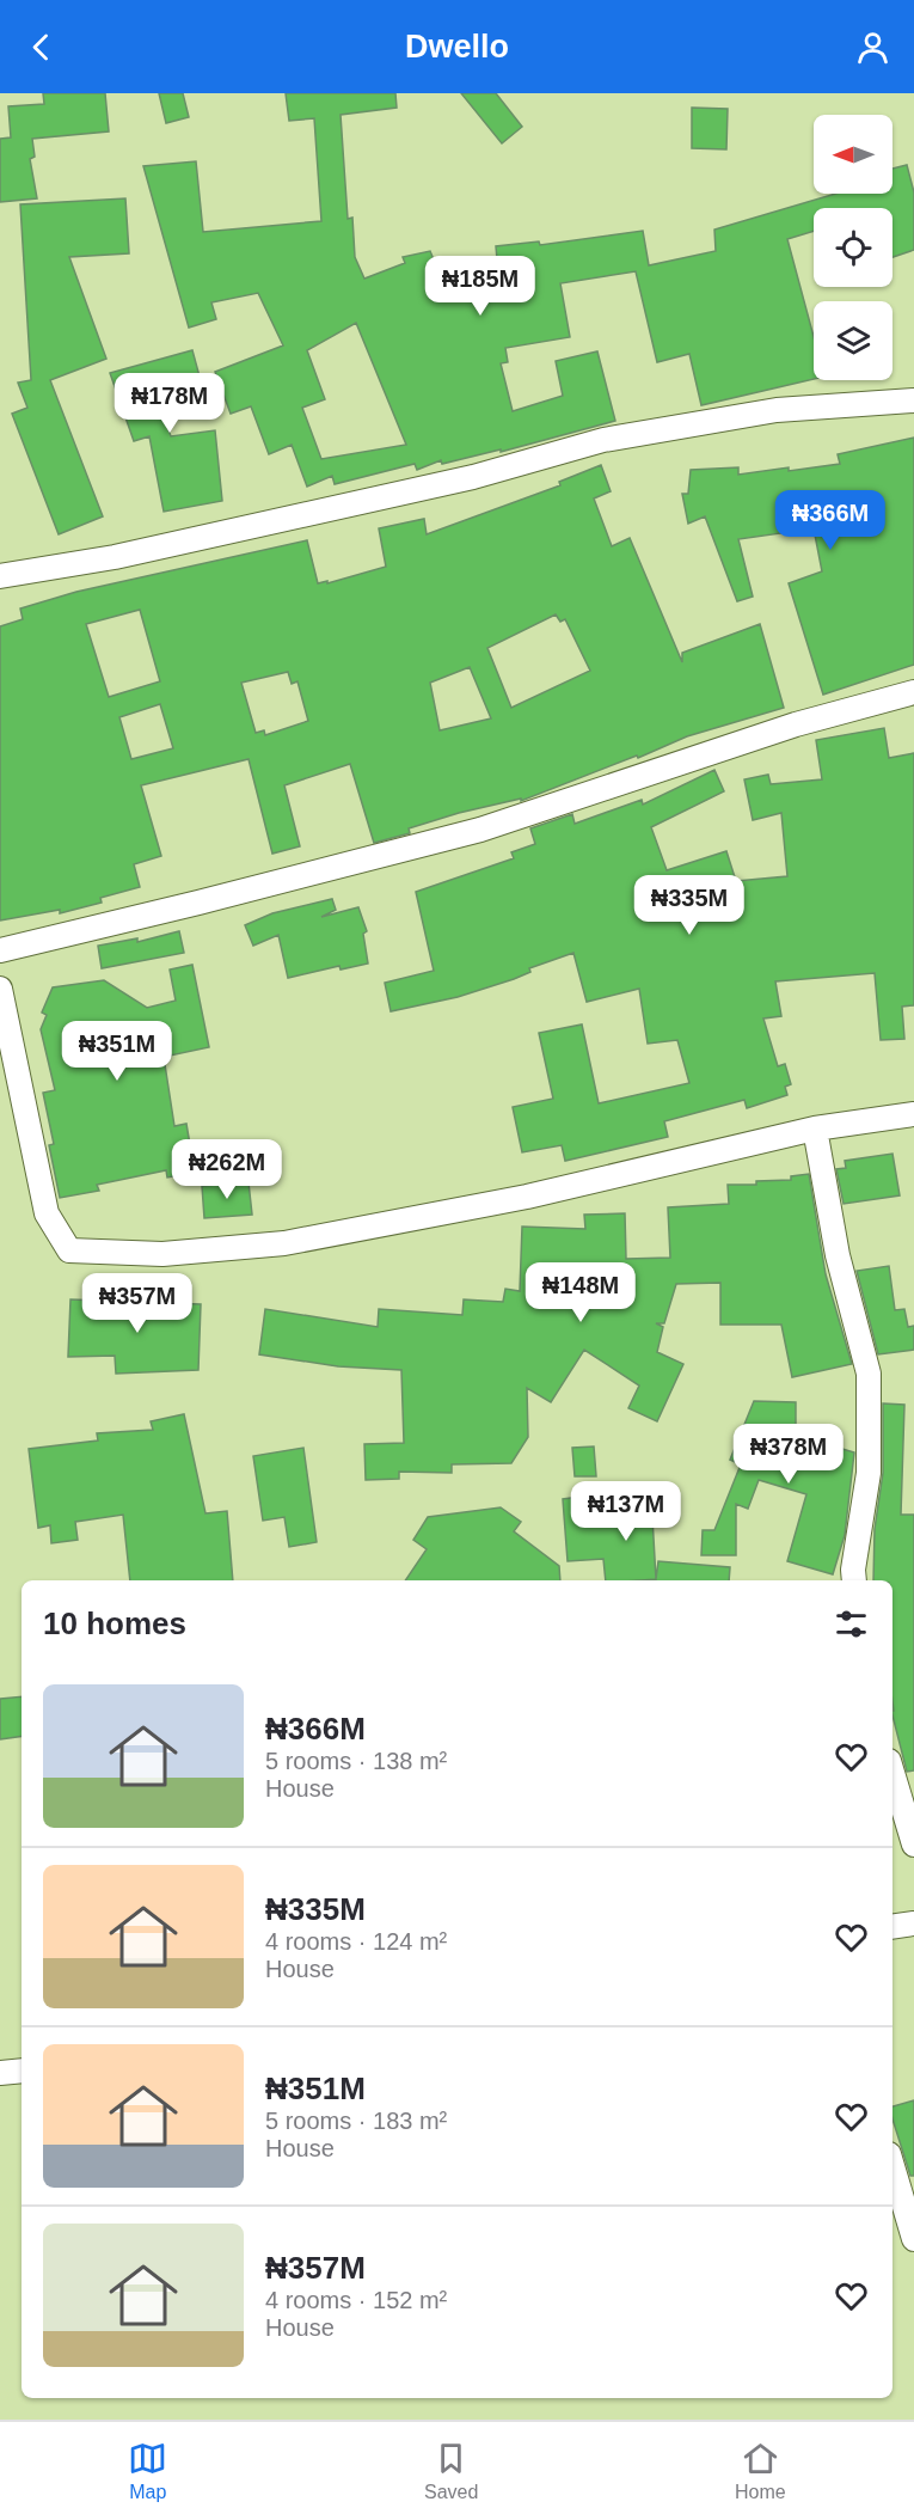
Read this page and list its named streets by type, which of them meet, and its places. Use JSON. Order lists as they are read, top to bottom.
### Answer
{
  "north": "left",
  "page": {
    "header": "Dwello",
    "price": [
      "₦185M",
      "₦178M",
      "₦366M",
      "₦335M",
      "₦351M",
      "₦262M",
      "₦148M",
      "₦357M",
      "₦378M",
      "₦137M"
    ],
    "heading": "10 homes",
    "list": [
      {
        "name": "₦366M",
        "note": "5 rooms · 138 m² · House"
      },
      {
        "name": "₦335M",
        "note": "4 rooms · 124 m² · House"
      },
      {
        "name": "₦351M",
        "note": "5 rooms · 183 m² · House"
      },
      {
        "name": "₦357M",
        "note": "4 rooms · 152 m² · House"
      }
    ],
    "tabs": ["Map", "Saved", "Home"]
  }
}
